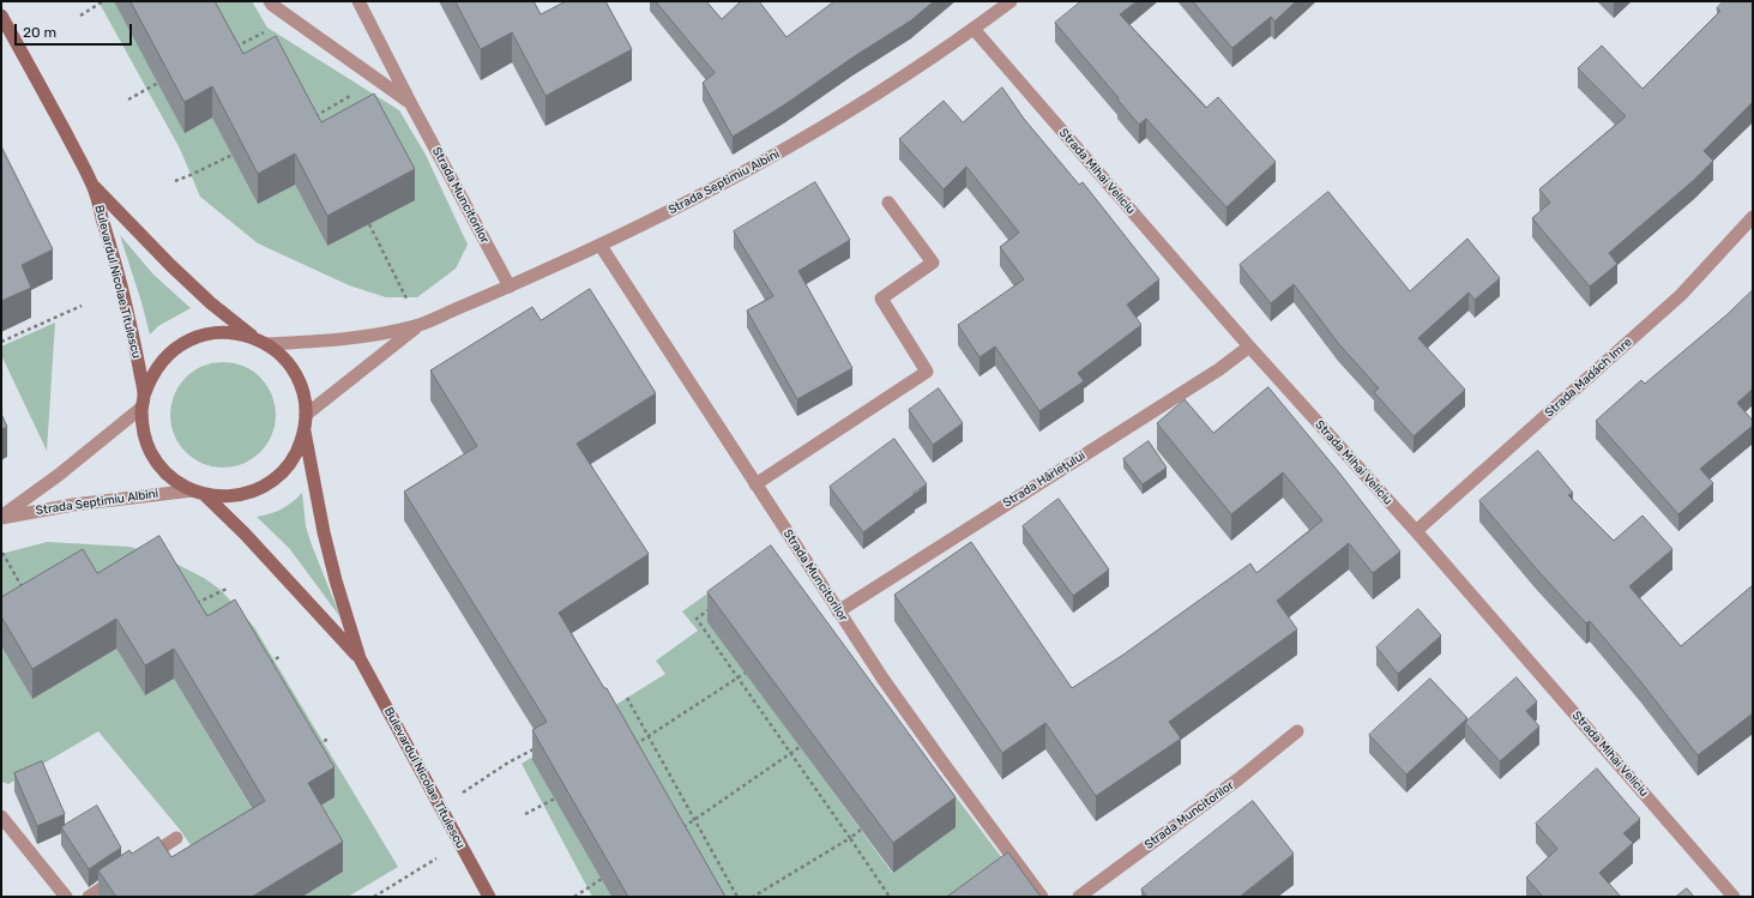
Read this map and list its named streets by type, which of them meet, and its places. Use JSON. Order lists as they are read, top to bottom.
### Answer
{
  "streets": {
    "main road": ["Bulevardul Nicolae Titulescu"],
    "street": [
      "Strada Mihai Veliciu",
      "Strada Septimiu Albini",
      "Strada Muncitorilor",
      "Strada Madách Imre",
      "Strada Hârlețului"
    ]
  },
  "crossings": [
    ["Strada Mihai Veliciu", "Strada Septimiu Albini"],
    ["Strada Mihai Veliciu", "Strada Madách Imre"],
    ["Strada Mihai Veliciu", "Strada Hârlețului"],
    ["Strada Septimiu Albini", "Strada Muncitorilor"],
    ["Strada Septimiu Albini", "Bulevardul Nicolae Titulescu"],
    ["Strada Muncitorilor", "Strada Hârlețului"]
  ],
  "scale_bar": "20 m"
}
